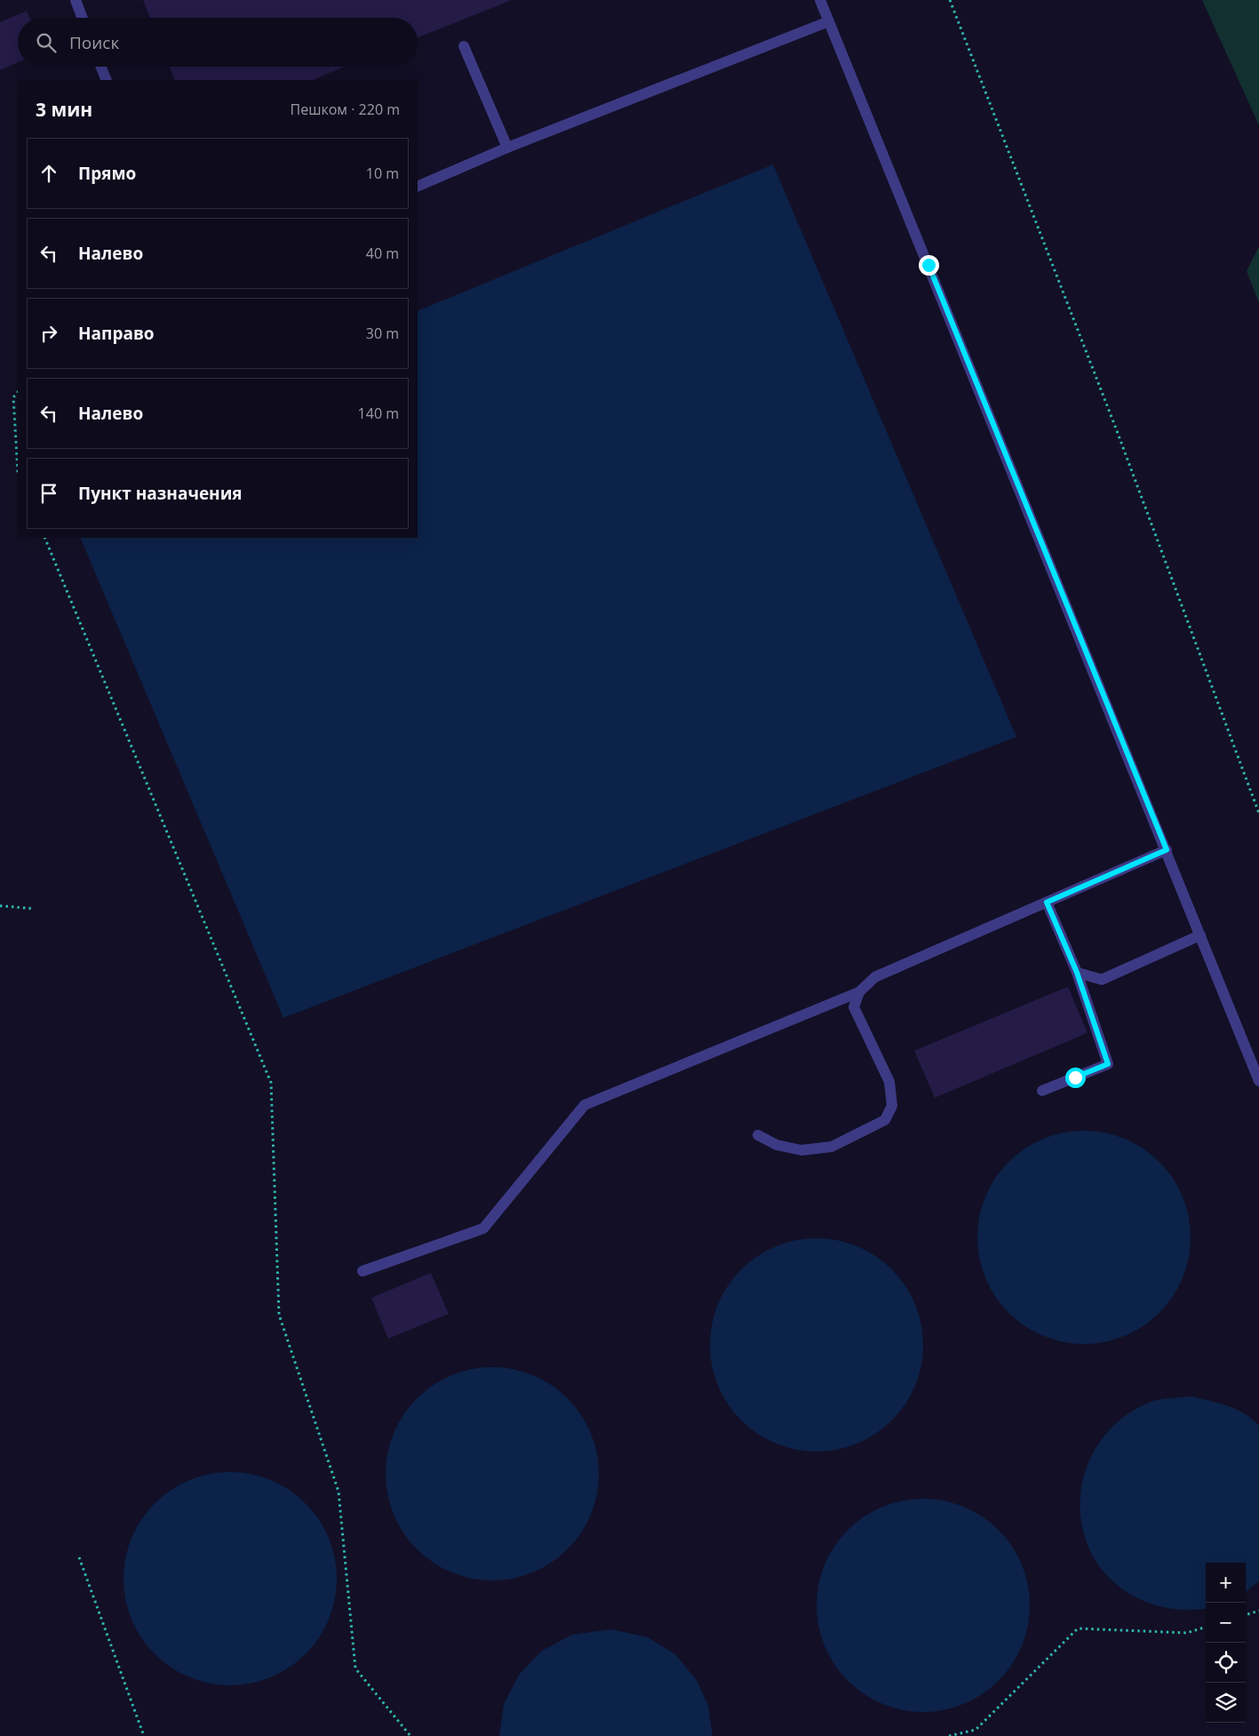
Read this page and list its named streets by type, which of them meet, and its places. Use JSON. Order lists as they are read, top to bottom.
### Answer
{
  "page": {
    "search": "Поиск",
    "heading": ["3 мин", "Пешком · 220 m"],
    "list": [
      ["Прямо", "10 m"],
      ["Налево", "40 m"],
      ["Направо", "30 m"],
      ["Налево", "140 m"],
      "Пункт назначения"
    ],
    "map_buttons": ["+", "−"]
  }
}
